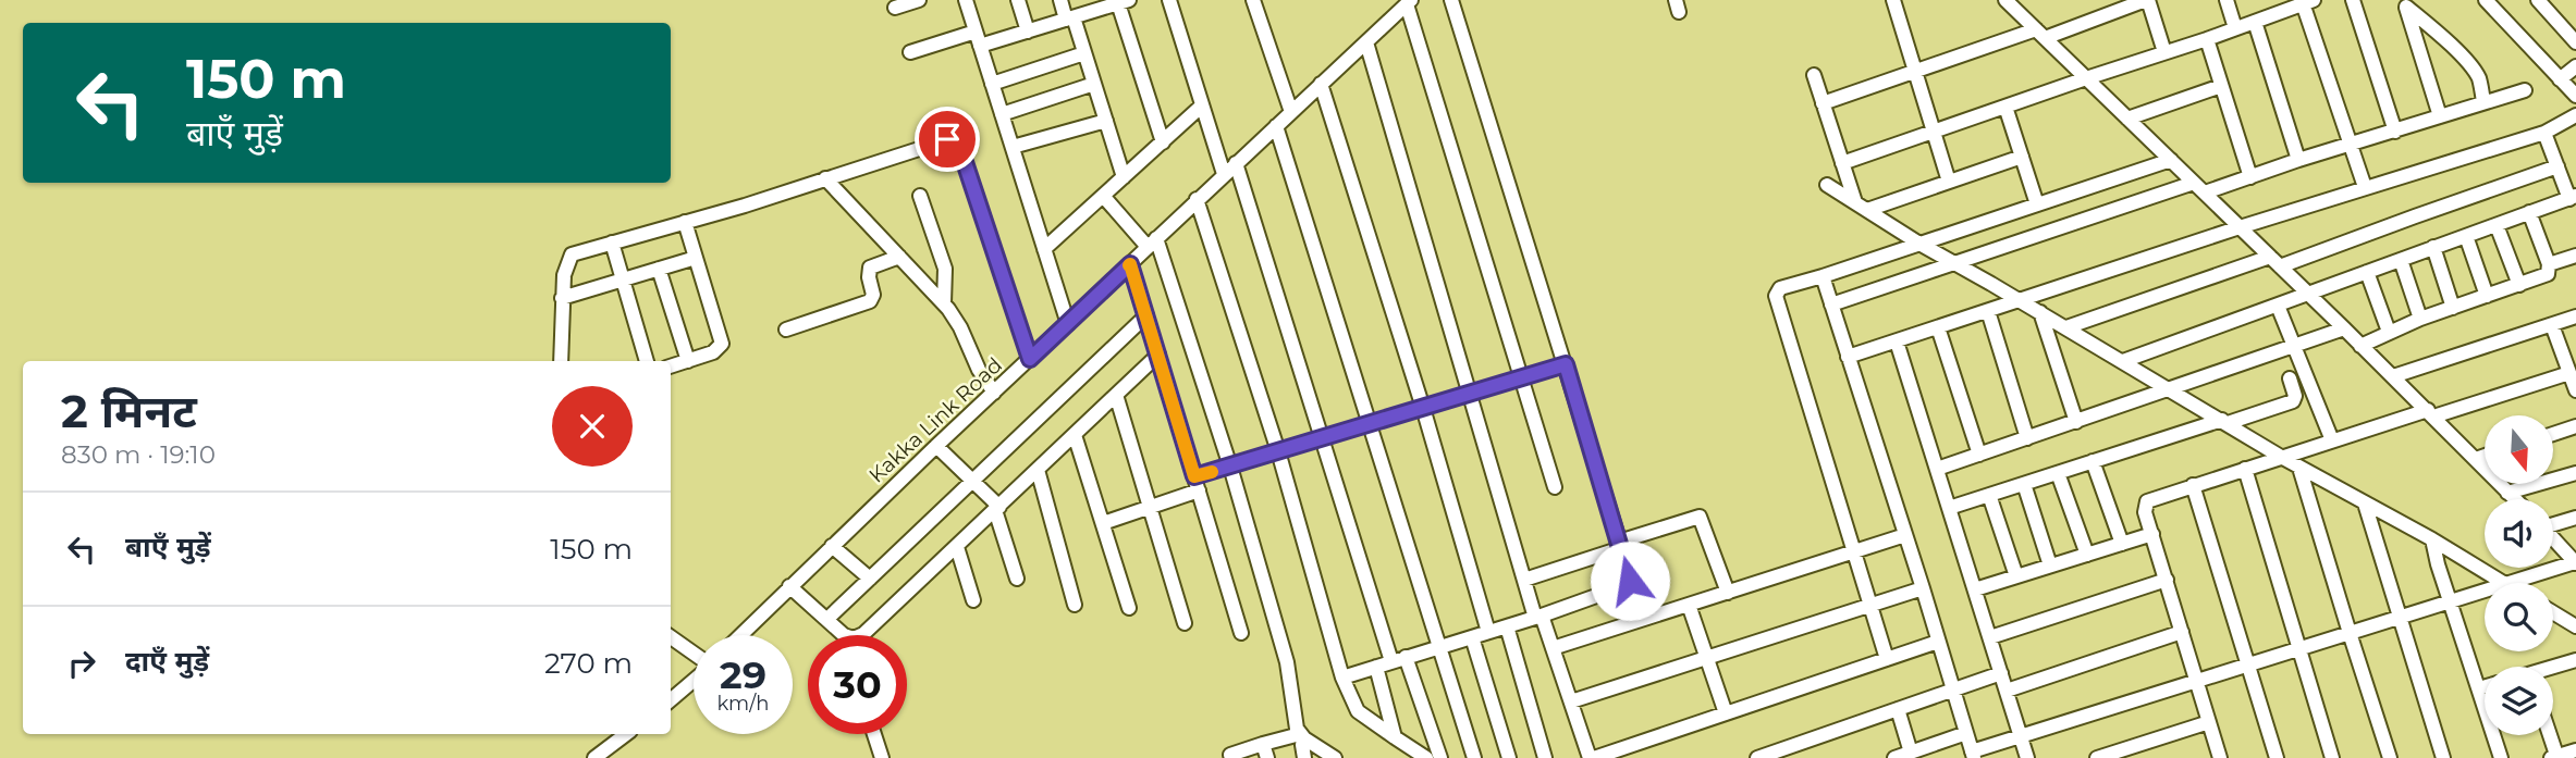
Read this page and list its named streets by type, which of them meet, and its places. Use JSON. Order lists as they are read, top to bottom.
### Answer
{
  "streets": {
    "street": ["Kakka Link Road"]
  },
  "north": "bottom",
  "page": {
    "turn": ["150 m", "बाएँ मुड़ें"],
    "heading": ["2 मिनट", "830 m · 19:10"],
    "list": [
      {
        "name": "बाएँ मुड़ें",
        "value": "150 m"
      },
      {
        "name": "दाएँ मुड़ें",
        "value": "270 m"
      }
    ],
    "speed": "29 km/h",
    "limit": "30"
  }
}
